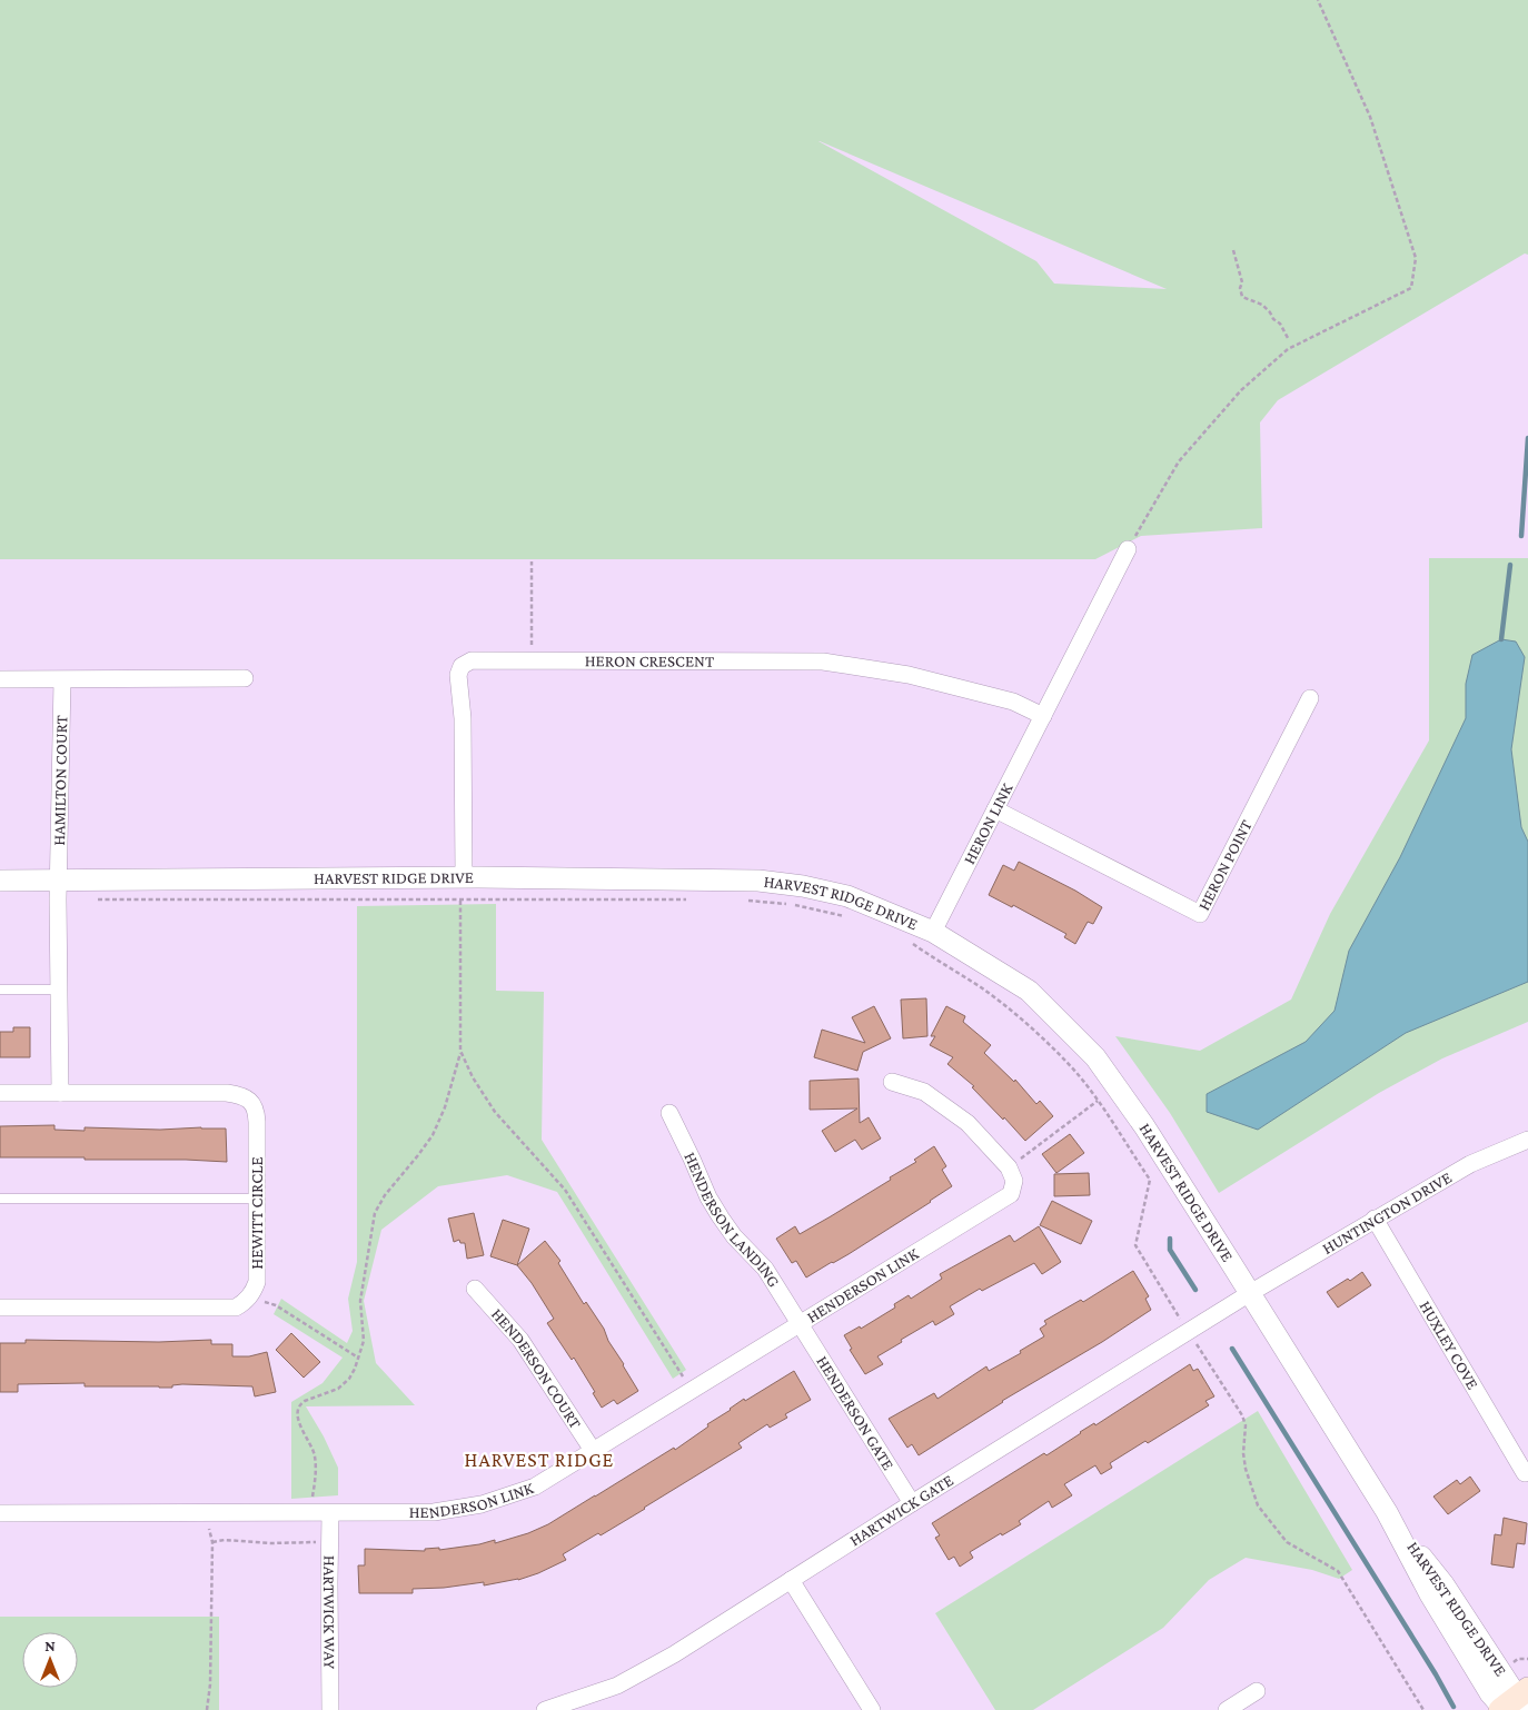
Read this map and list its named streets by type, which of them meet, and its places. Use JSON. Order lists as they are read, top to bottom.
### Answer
{
  "streets": {
    "street": [
      "HERON CRESCENT",
      "HAMILTON COURT",
      "HERON LINK",
      "HERON POINT",
      "HARVEST RIDGE DRIVE",
      "HUNTINGTON DRIVE",
      "HEWITT CIRCLE",
      "HENDERSON LANDING",
      "HENDERSON LINK",
      "HUXLEY COVE",
      "HENDERSON COURT",
      "HENDERSON GATE",
      "HARTWICK GATE",
      "HARTWICK WAY"
    ]
  },
  "crossings": [
    ["HERON CRESCENT", "HERON LINK"],
    ["HERON CRESCENT", "HARVEST RIDGE DRIVE"],
    ["HAMILTON COURT", "HARVEST RIDGE DRIVE"],
    ["HERON LINK", "HERON POINT"],
    ["HERON LINK", "HARVEST RIDGE DRIVE"],
    ["HARVEST RIDGE DRIVE", "HUNTINGTON DRIVE"],
    ["HARVEST RIDGE DRIVE", "HARTWICK GATE"],
    ["HUNTINGTON DRIVE", "HUXLEY COVE"],
    ["HUNTINGTON DRIVE", "HARTWICK GATE"],
    ["HENDERSON LANDING", "HENDERSON LINK"],
    ["HENDERSON LANDING", "HENDERSON GATE"],
    ["HENDERSON LINK", "HENDERSON COURT"],
    ["HENDERSON LINK", "HENDERSON GATE"],
    ["HENDERSON LINK", "HARTWICK WAY"],
    ["HENDERSON GATE", "HARTWICK GATE"]
  ],
  "districts": ["HARVEST RIDGE"],
  "north": "top"
}
